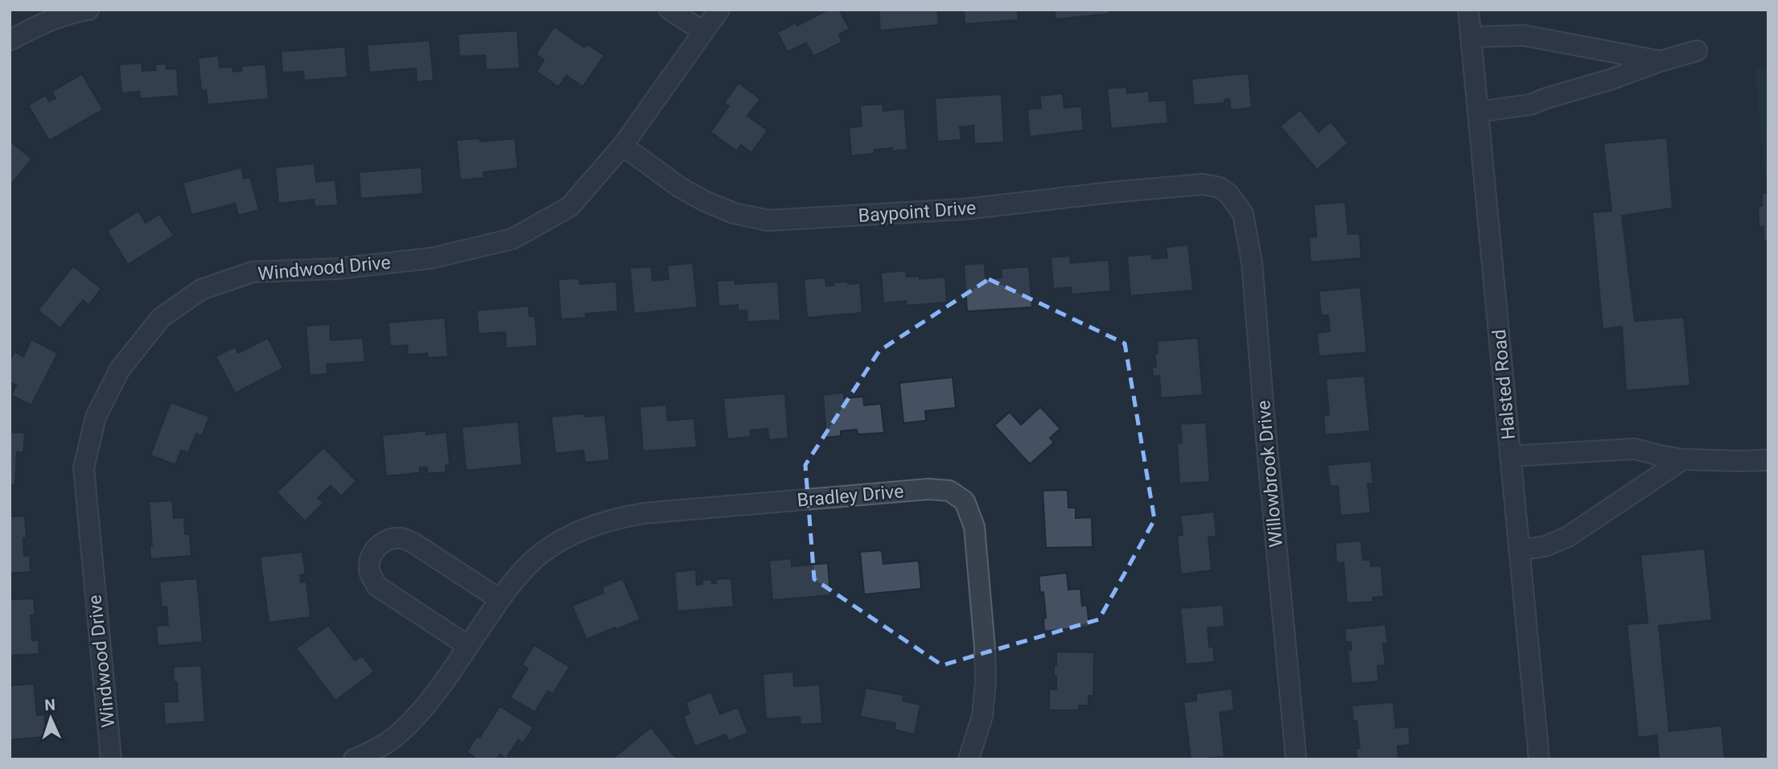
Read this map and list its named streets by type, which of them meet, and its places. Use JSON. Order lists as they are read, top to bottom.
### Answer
{
  "streets": {
    "street": [
      "Baypoint Drive",
      "Windwood Drive",
      "Halsted Road",
      "Willowbrook Drive",
      "Bradley Drive"
    ]
  },
  "crossings": [
    ["Baypoint Drive", "Windwood Drive"],
    ["Baypoint Drive", "Willowbrook Drive"]
  ],
  "north": "top"
}
